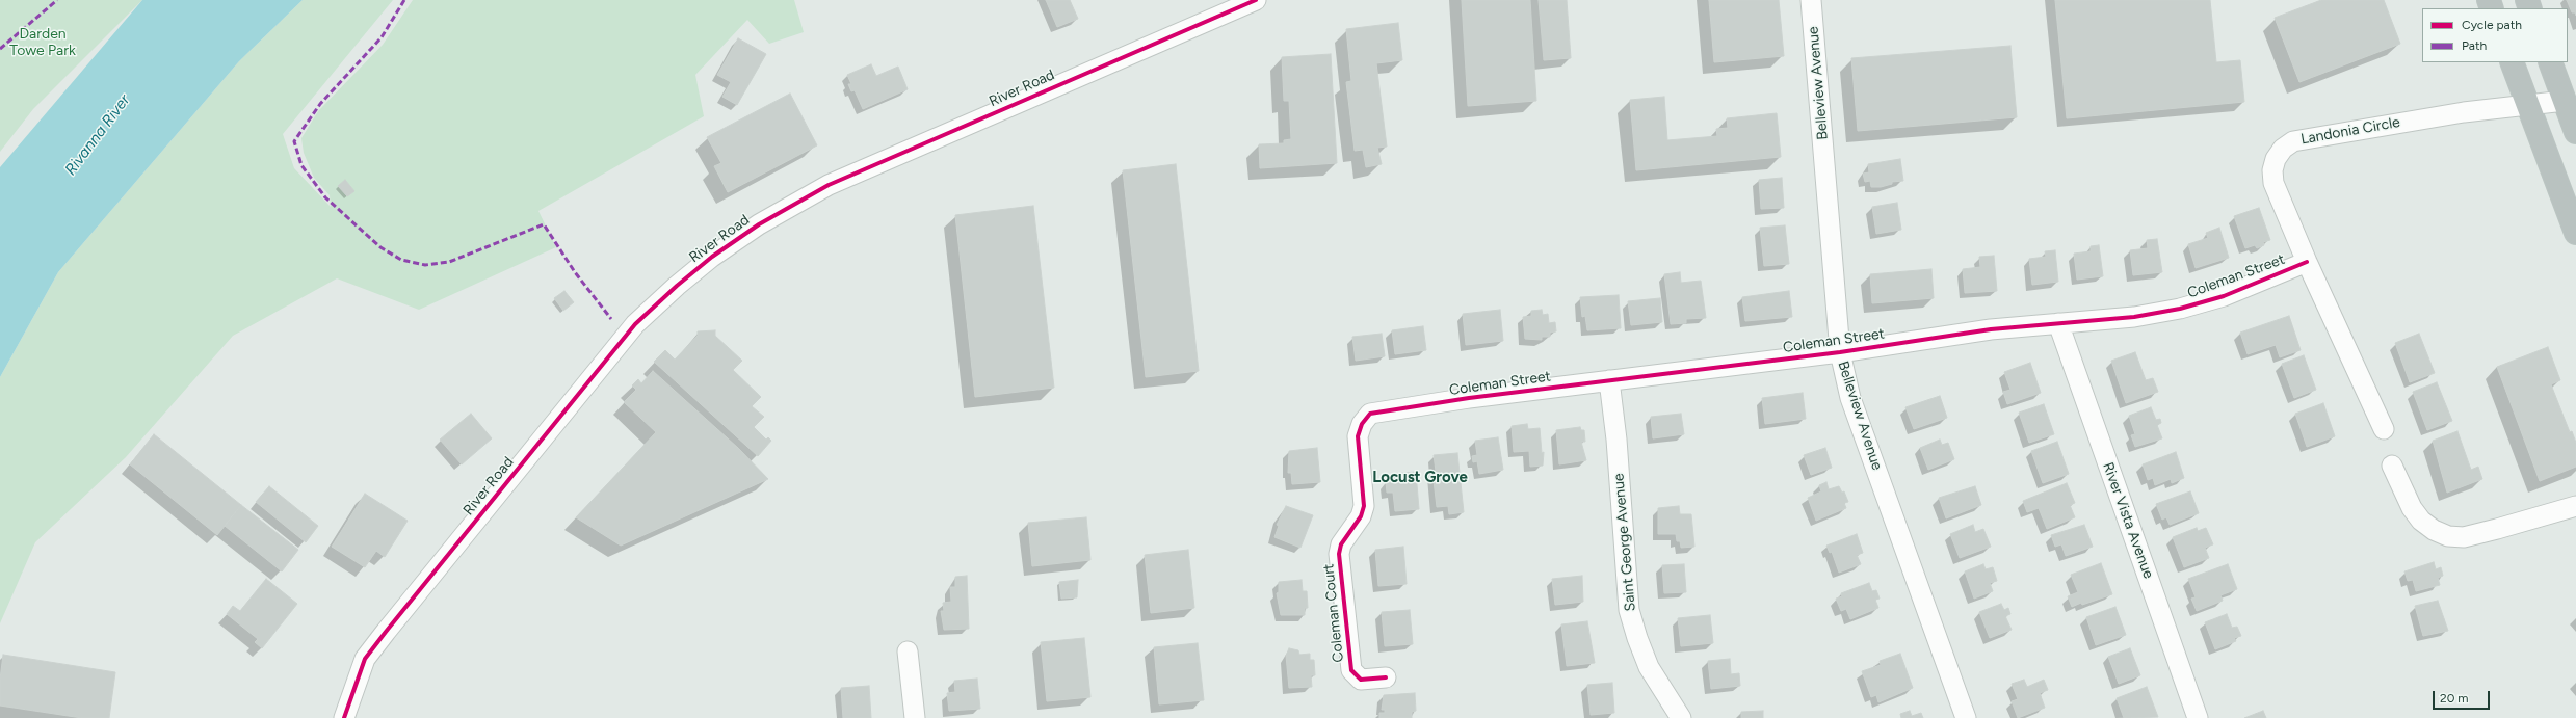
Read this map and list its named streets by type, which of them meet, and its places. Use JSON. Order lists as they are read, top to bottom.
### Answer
{
  "streets": {
    "street": [
      "Belleview Avenue",
      "River Road",
      "Landonia Circle",
      "Coleman Street",
      "River Vista Avenue",
      "Saint George Avenue",
      "Coleman Court"
    ]
  },
  "crossings": [
    ["Belleview Avenue", "Coleman Street"],
    ["Landonia Circle", "Coleman Street"],
    ["Coleman Street", "River Vista Avenue"],
    ["Coleman Street", "Saint George Avenue"],
    ["Coleman Street", "Coleman Court"]
  ],
  "districts": ["Locust Grove"],
  "water": ["Rivanna River"],
  "parks": ["Darden Towe Park"],
  "legend": ["Cycle path", "Path"],
  "scale_bar": "20 m"
}
